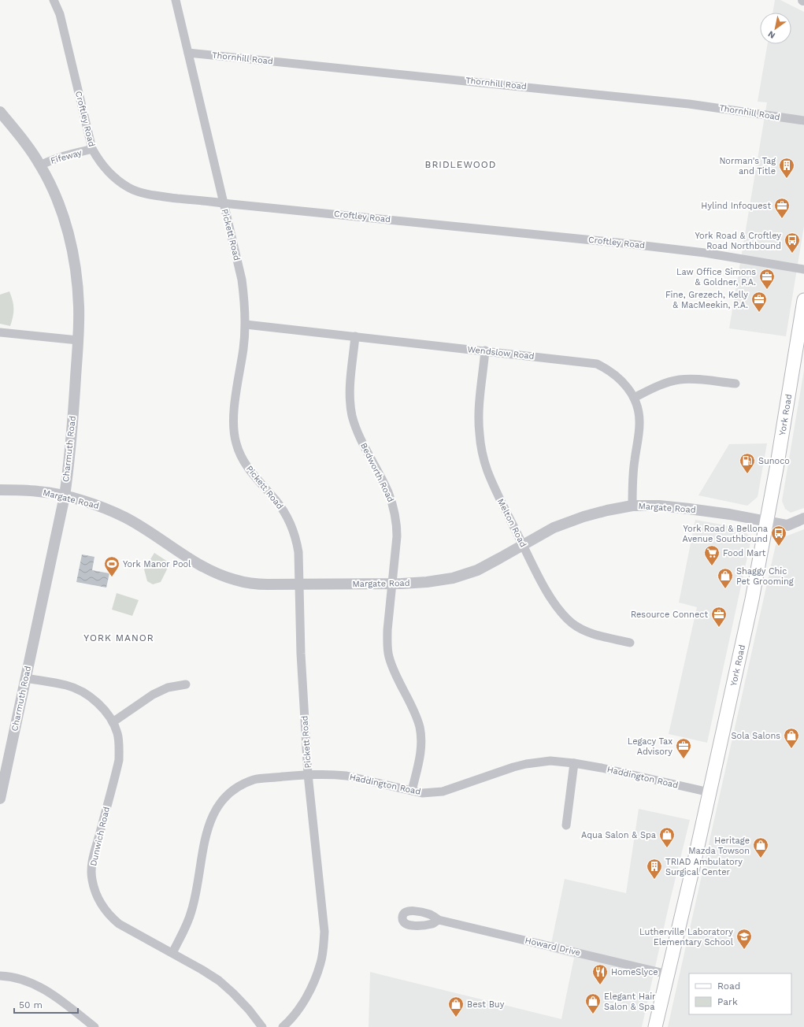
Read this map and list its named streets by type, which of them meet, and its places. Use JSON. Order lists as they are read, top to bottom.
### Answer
{
  "streets": {
    "main road": ["York Road"],
    "street": [
      "Thornhill Road",
      "Croftley Road",
      "Fifeway",
      "Pickett Road",
      "Wendslow Road",
      "Charmuth Road",
      "Bedworth Road",
      "Margate Road",
      "Melton Road",
      "Haddington Road",
      "Dunwich Road",
      "Howard Drive"
    ]
  },
  "crossings": [
    ["Thornhill Road", "Pickett Road"],
    ["Croftley Road", "Fifeway"],
    ["Croftley Road", "Pickett Road"],
    ["Fifeway", "Charmuth Road"],
    ["Pickett Road", "Wendslow Road"],
    ["Pickett Road", "Margate Road"],
    ["Pickett Road", "Haddington Road"],
    ["Wendslow Road", "Bedworth Road"],
    ["Wendslow Road", "Margate Road"],
    ["Wendslow Road", "Melton Road"],
    ["York Road", "Margate Road"],
    ["York Road", "Haddington Road"],
    ["York Road", "Howard Drive"],
    ["Charmuth Road", "Margate Road"],
    ["Charmuth Road", "Dunwich Road"],
    ["Bedworth Road", "Margate Road"],
    ["Bedworth Road", "Haddington Road"],
    ["Margate Road", "Melton Road"],
    ["Haddington Road", "Dunwich Road"]
  ],
  "districts": ["BRIDLEWOOD", "YORK MANOR"],
  "places": {
    "building": ["Norman's Tag and Title", "TRIAD Ambulatory Surgical Center"],
    "office": [
      "Hylind Infoquest",
      "Law Office Simons & Goldner, P.A.",
      "Fine, Grezech, Kelly & MacMeekin, P.A.",
      "Resource Connect",
      "Legacy Tax Advisory"
    ],
    "bus stop": ["York Road & Croftley Road Northbound", "York Road & Bellona Avenue Southbound"],
    "fuel station": ["Sunoco"],
    "supermarket": ["Food Mart"],
    "sports": ["York Manor Pool"],
    "shop": [
      "Shaggy Chic Pet Grooming",
      "Sola Salons",
      "Aqua Salon & Spa",
      "Heritage Mazda Towson",
      "Elegant Hair Salon & Spa",
      "Best Buy"
    ],
    "school or university": ["Lutherville Laboratory Elementary School"],
    "restaurant": ["HomeSlyce"]
  },
  "legend": ["Road", "Park"],
  "scale_bar": "50 m",
  "north": "bottom left"
}
